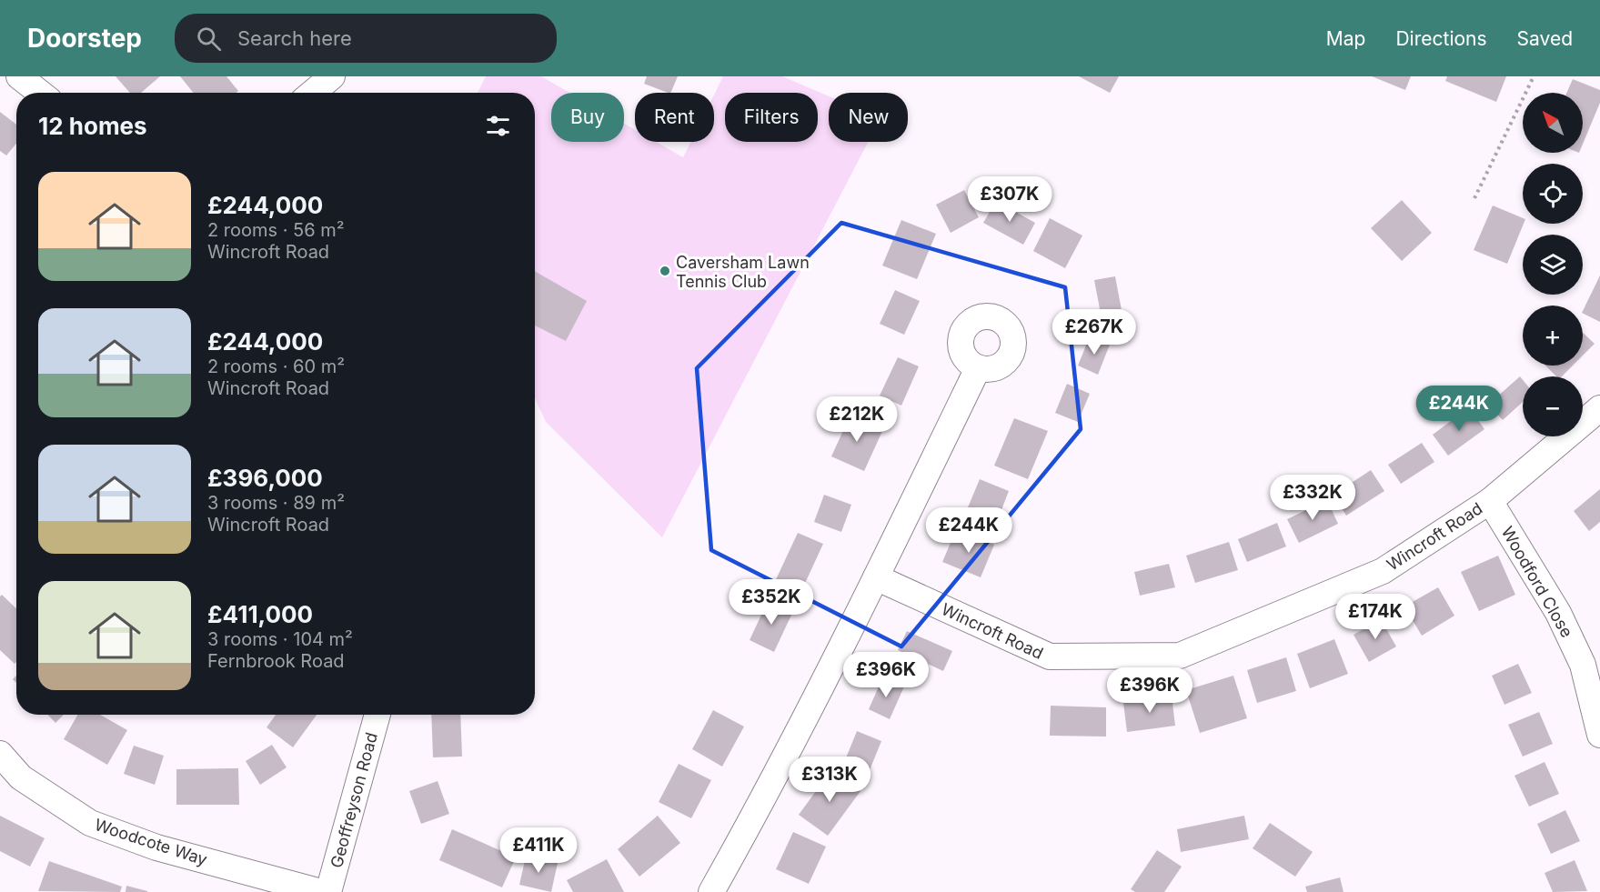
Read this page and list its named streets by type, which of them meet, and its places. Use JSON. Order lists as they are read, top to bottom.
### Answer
{
  "streets": {
    "street": [
      "Wincroft Road",
      "Woodford Close",
      "Geoffreyson Road",
      "Woodcote Way"
    ]
  },
  "crossings": [
    ["Wincroft Road", "Woodford Close"]
  ],
  "places": ["Caversham Lawn Tennis Club"],
  "north": "top left",
  "page": {
    "header": "Doorstep",
    "search": "Search here",
    "nav": ["Map", "Directions", "Saved"],
    "map_buttons": ["+", "−"],
    "chip": [
      "Buy",
      "Rent",
      "Filters",
      "New"
    ],
    "heading": "12 homes",
    "list": [
      {
        "name": "£244,000",
        "note": "2 rooms · 56 m² · Wincroft Road"
      },
      {
        "name": "£244,000",
        "note": "2 rooms · 60 m² · Wincroft Road"
      },
      {
        "name": "£396,000",
        "note": "3 rooms · 89 m² · Wincroft Road"
      },
      {
        "name": "£411,000",
        "note": "3 rooms · 104 m² · Fernbrook Road"
      }
    ],
    "price": [
      "£307K",
      "£267K",
      "£244K",
      "£212K",
      "£332K",
      "£244K",
      "£352K",
      "£174K",
      "£396K",
      "£396K",
      "£313K",
      "£411K"
    ]
  }
}
